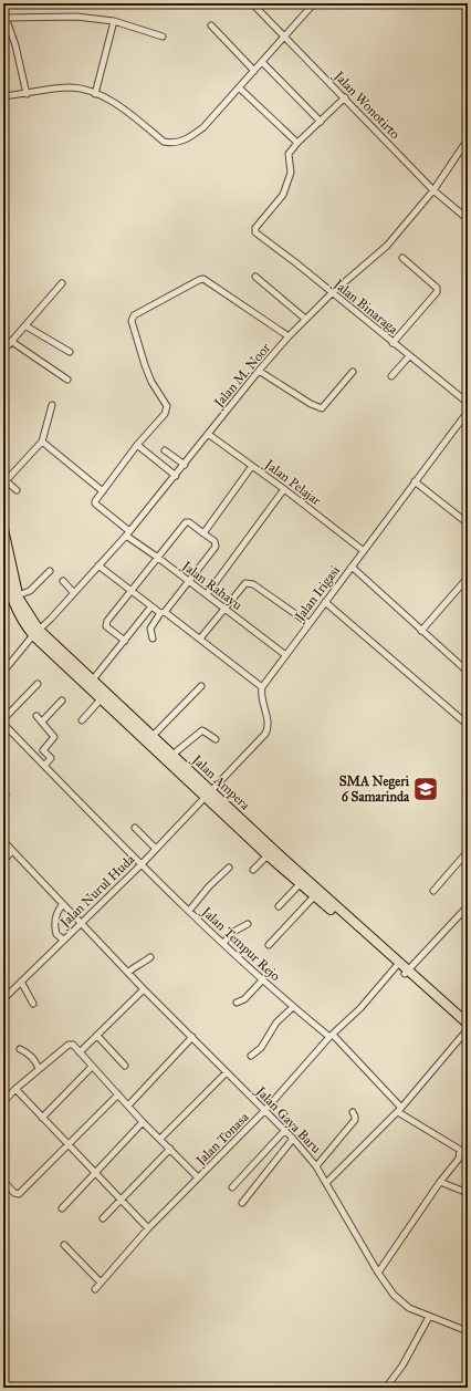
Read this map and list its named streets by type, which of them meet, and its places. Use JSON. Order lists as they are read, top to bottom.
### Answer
{
  "streets": {
    "main road": ["Jalan Ampera"],
    "street": [
      "Jalan Wonotirto",
      "Jalan Binaraga",
      "Jalan M. Noor",
      "Jalan Pelajar",
      "Jalan Rahayu",
      "Jalan Irigasi",
      "Jalan Nurul Huda",
      "Jalan Tempur Rejo",
      "Jalan Gaya Baru",
      "Jalan Tonasa"
    ]
  },
  "crossings": [
    ["Jalan Wonotirto", "Jalan M. Noor"],
    ["Jalan Binaraga", "Jalan M. Noor"],
    ["Jalan M. Noor", "Jalan Pelajar"],
    ["Jalan M. Noor", "Jalan Rahayu"],
    ["Jalan M. Noor", "Jalan Ampera"],
    ["Jalan Pelajar", "Jalan Irigasi"],
    ["Jalan Rahayu", "Jalan Irigasi"],
    ["Jalan Ampera", "Jalan Nurul Huda"],
    ["Jalan Ampera", "Jalan Tonasa"],
    ["Jalan Nurul Huda", "Jalan Tempur Rejo"],
    ["Jalan Nurul Huda", "Jalan Gaya Baru"],
    ["Jalan Tempur Rejo", "Jalan Tonasa"],
    ["Jalan Gaya Baru", "Jalan Tonasa"]
  ],
  "places": {
    "school or university": ["SMA Negeri 6 Samarinda"]
  }
}
